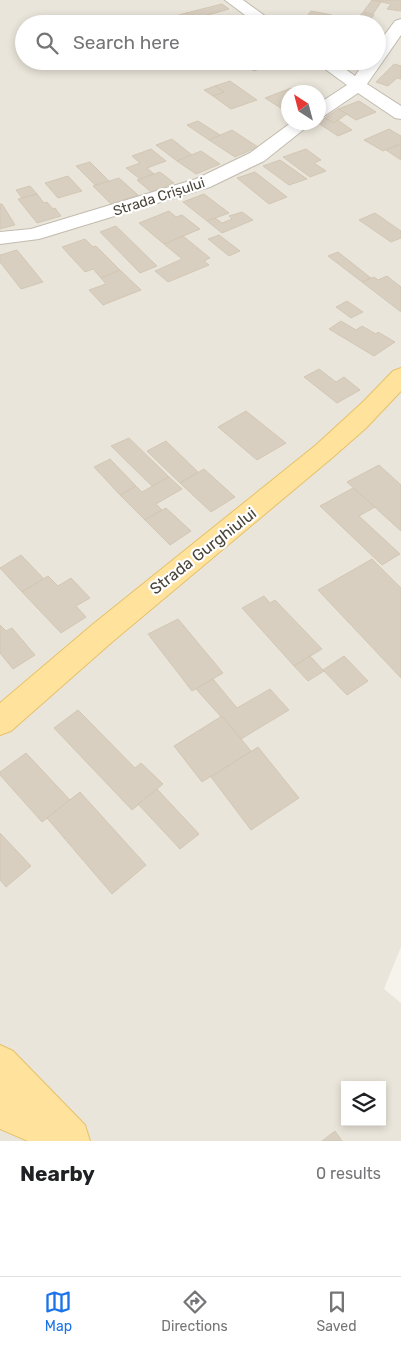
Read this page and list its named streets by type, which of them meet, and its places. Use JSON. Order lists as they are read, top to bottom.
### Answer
{
  "streets": {
    "main road": ["Strada Gurghiului"],
    "street": ["Strada Crișului"]
  },
  "north": "top left",
  "page": {
    "search": "Search here",
    "heading": ["Nearby", "0 results"],
    "nav": ["Map", "Directions", "Saved"]
  }
}
